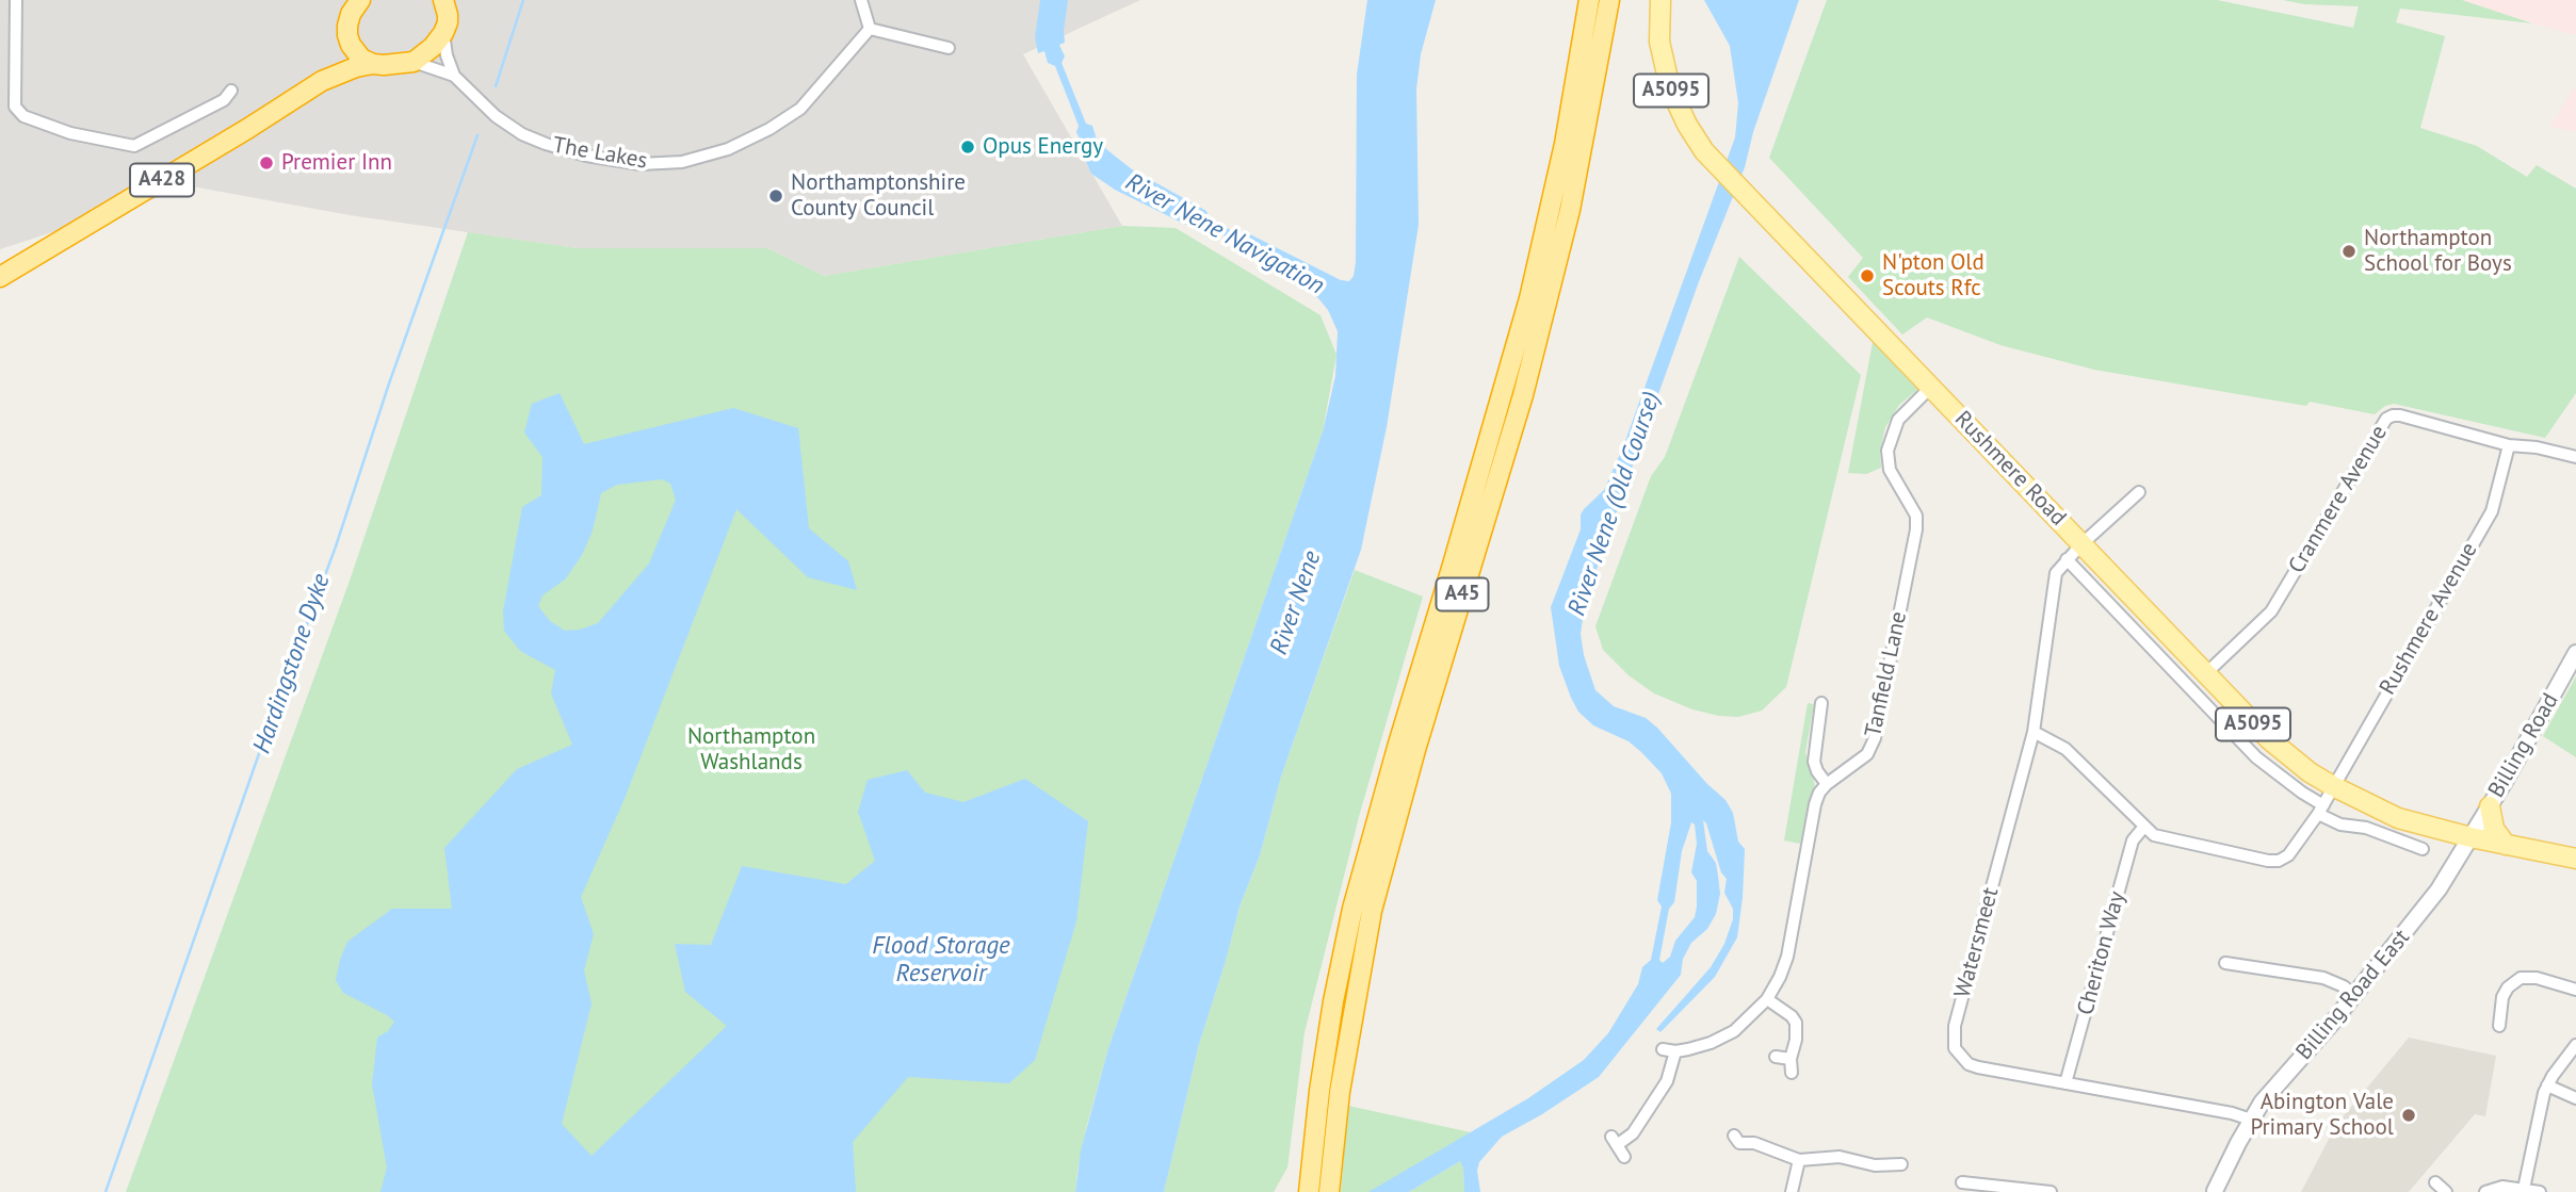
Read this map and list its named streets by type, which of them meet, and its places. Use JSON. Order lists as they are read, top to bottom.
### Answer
{
  "streets": {
    "highway": ["A428", "A45"],
    "main road": ["A5095", "Rushmere Road"],
    "street": [
      "The Lakes",
      "Cranmere Avenue",
      "Rushmere Avenue",
      "Tanfield Lane",
      "Billing Road",
      "Watersmeet",
      "Cheriton Way",
      "Billing Road East"
    ]
  },
  "crossings": [
    ["A5095", "Rushmere Road"],
    ["A5095", "Billing Road"],
    ["A5095", "Billing Road East"],
    ["Rushmere Road", "Cranmere Avenue"],
    ["Rushmere Road", "Rushmere Avenue"],
    ["Rushmere Road", "Tanfield Lane"],
    ["Rushmere Road", "Billing Road"],
    ["Rushmere Road", "Watersmeet"],
    ["Rushmere Road", "Billing Road East"],
    ["Cranmere Avenue", "Rushmere Avenue"],
    ["Rushmere Avenue", "Cheriton Way"],
    ["Billing Road", "Billing Road East"],
    ["Watersmeet", "Cheriton Way"],
    ["Watersmeet", "Billing Road East"]
  ],
  "water": [
    "River Nene Navigation",
    "River Nene (Old Course)",
    "River Nene",
    "Hardingstone Dyke",
    "Flood Storage Reservoir"
  ],
  "parks": ["Northampton Washlands"],
  "places": [
    "Opus Energy",
    "Premier Inn",
    "Northamptonshire County Council",
    "Northampton School for Boys",
    "N'pton Old Scouts Rfc",
    "Abington Vale Primary School"
  ]
}
